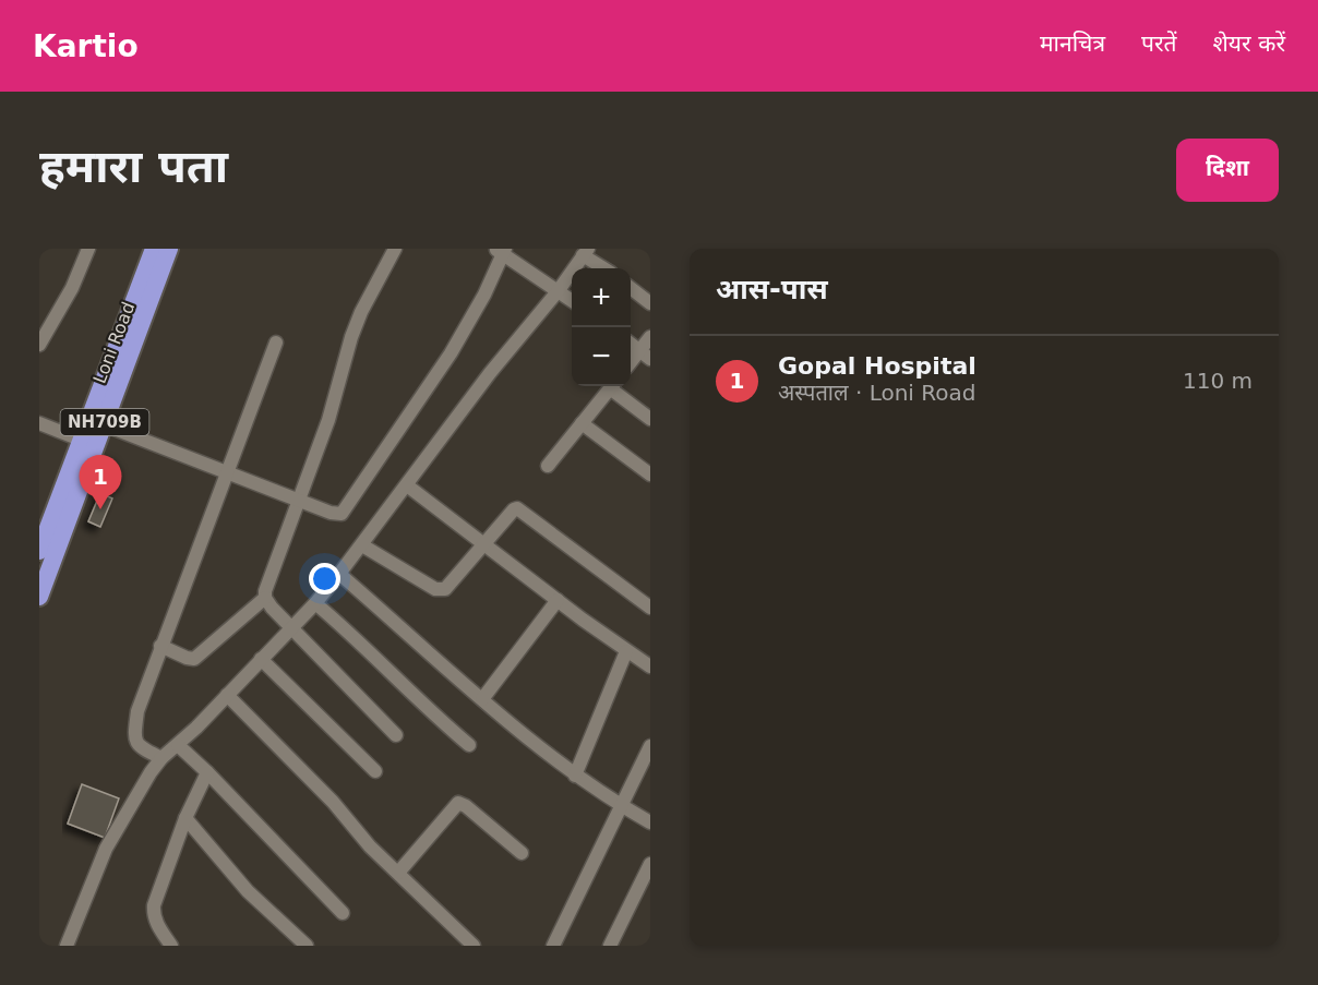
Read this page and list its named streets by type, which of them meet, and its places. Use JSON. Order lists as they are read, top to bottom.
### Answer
{
  "streets": {
    "highway": ["Loni Road", "NH709B"]
  },
  "page": {
    "header": "Kartio",
    "nav": ["मानचित्र", "परतें", "शेयर करें"],
    "buttons": "दिशा",
    "title": "हमारा पता",
    "heading": "आस-पास",
    "map_buttons": ["+", "−"],
    "list": [
      {
        "mark": "1",
        "name": "Gopal Hospital",
        "note": "अस्पताल · Loni Road",
        "value": "110 m"
      }
    ],
    "pins": "1"
  }
}
